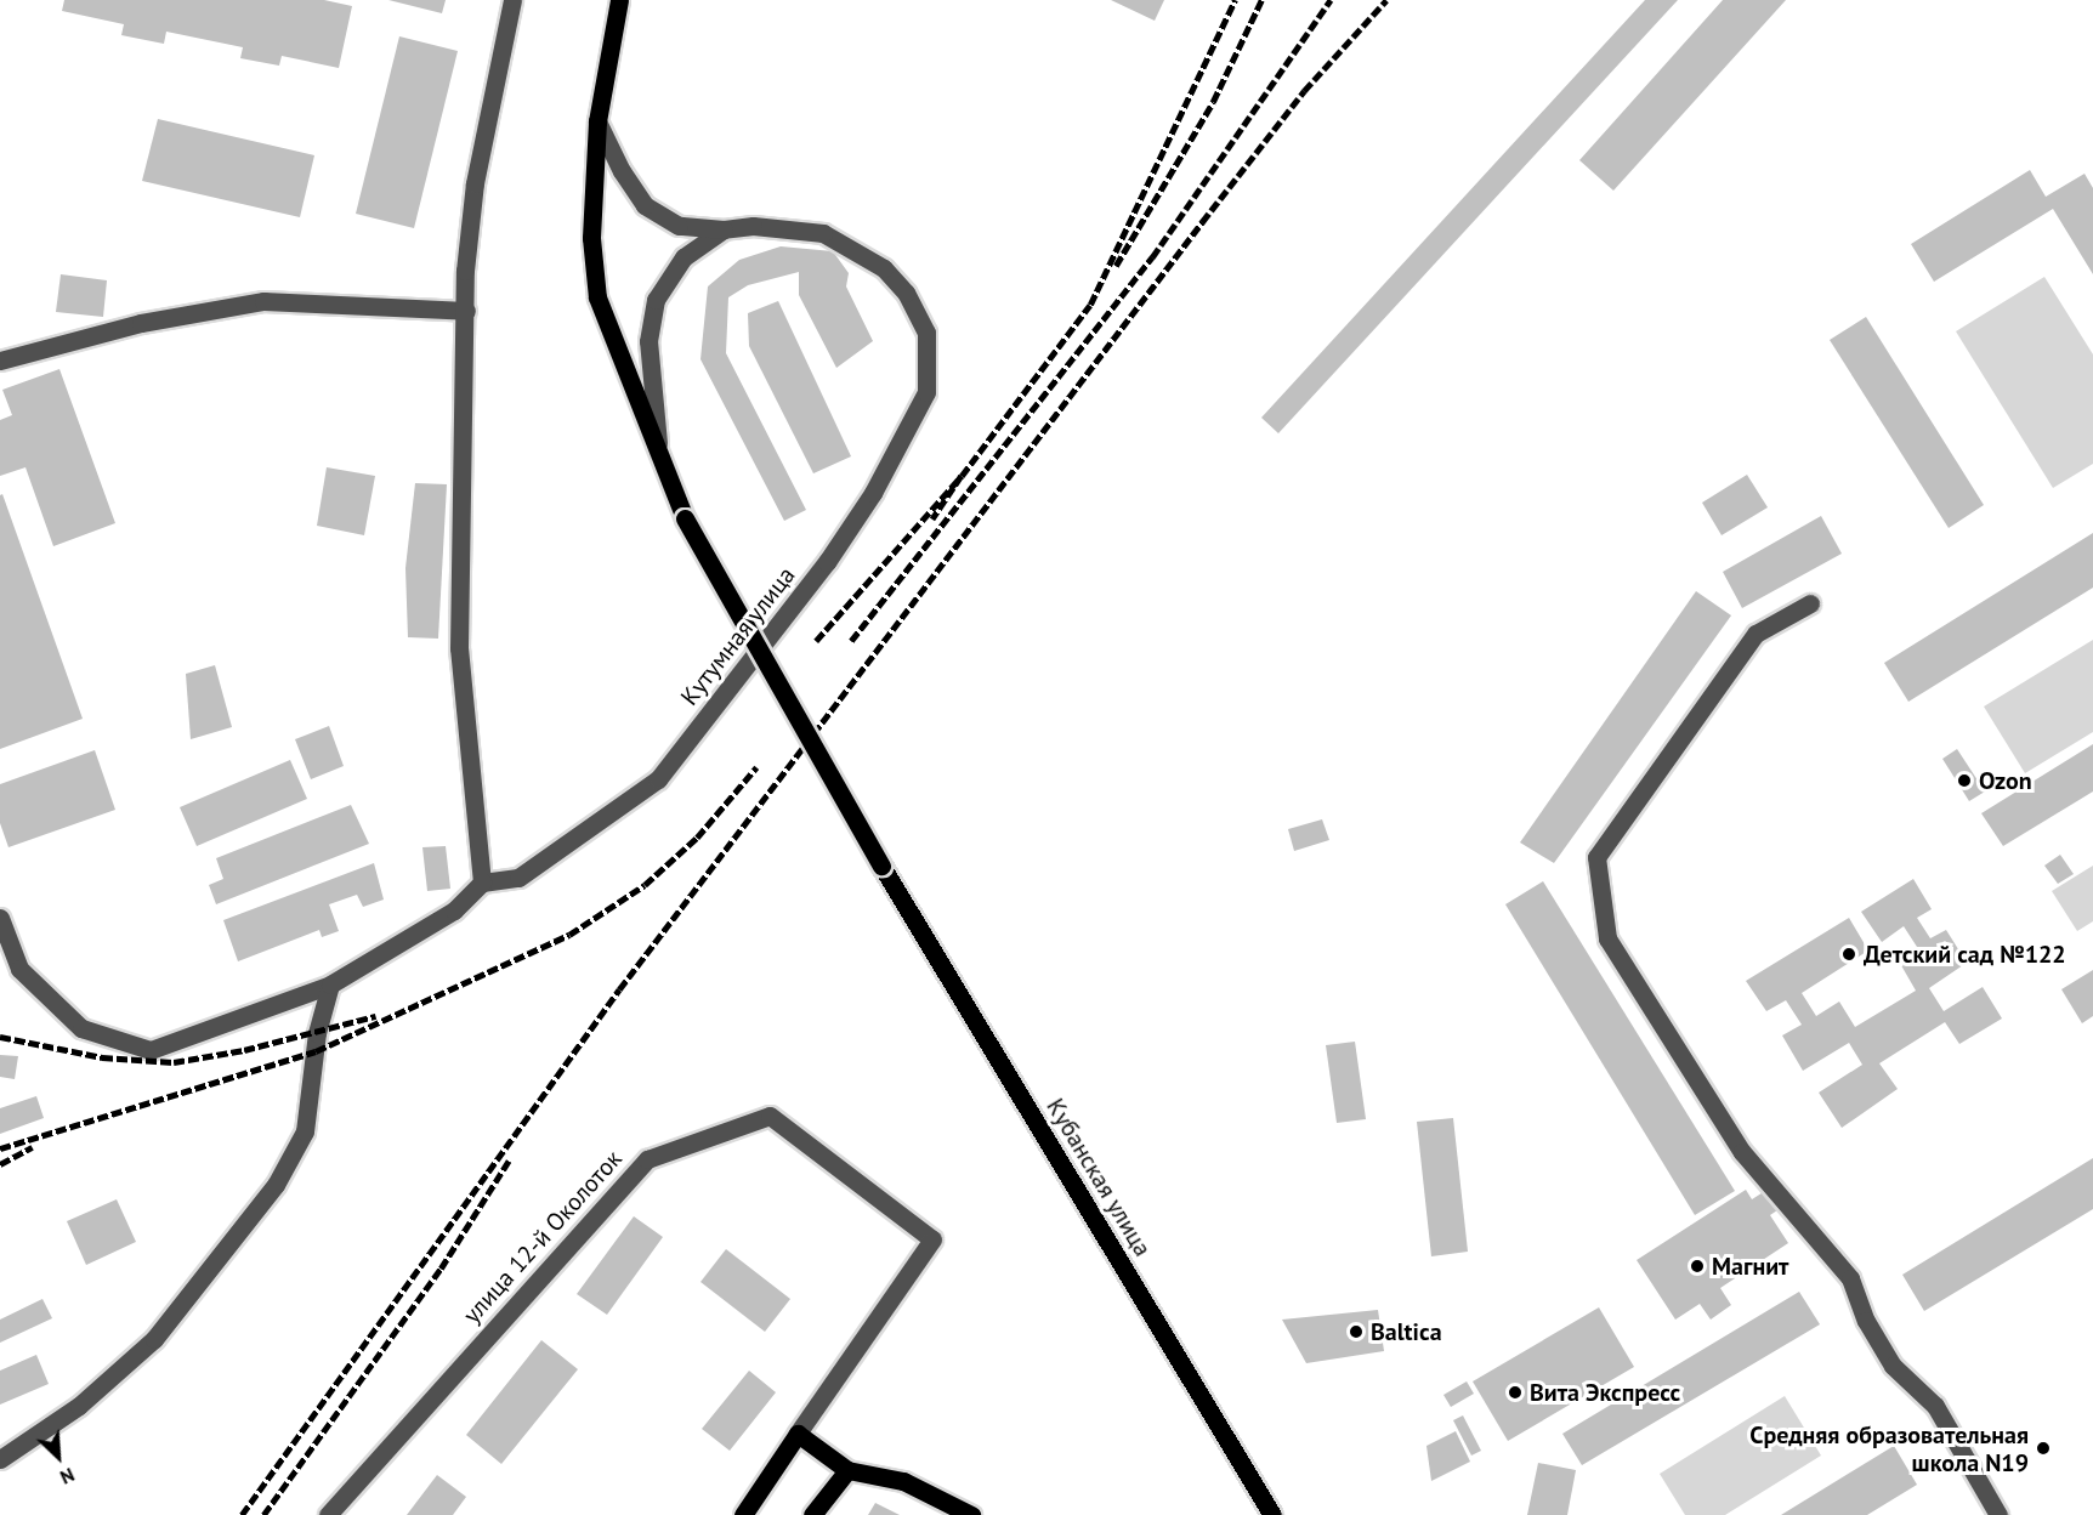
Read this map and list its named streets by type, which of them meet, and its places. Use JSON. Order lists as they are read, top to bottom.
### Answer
{
  "streets": {
    "main road": ["Кубанская улица"],
    "street": ["Кутумная улица", "улица 12-й Околоток"]
  },
  "places": [
    "Ozon",
    "Детский сад №122",
    "Магнит",
    "Baltica",
    "Вита Экспресс",
    "Средняя образовательная школа N19"
  ],
  "north": "bottom right"
}
